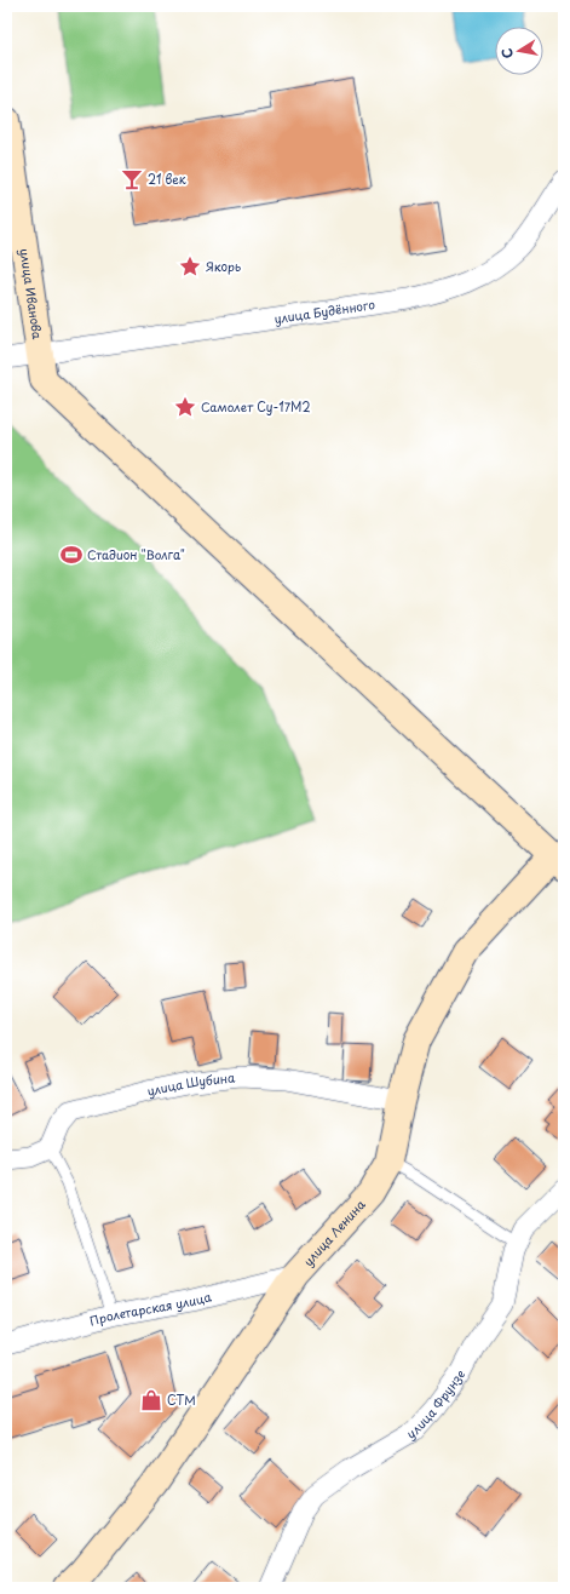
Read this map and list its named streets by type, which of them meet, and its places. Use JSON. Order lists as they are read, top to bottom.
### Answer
{
  "streets": {
    "street": [
      "улица Иванова",
      "улица Будённого",
      "улица Шубина",
      "улица Ленина",
      "Пролетарская улица",
      "улица Фрунзе"
    ]
  },
  "crossings": [
    ["улица Иванова", "улица Будённого"],
    ["улица Иванова", "улица Ленина"],
    ["улица Шубина", "улица Ленина"],
    ["улица Ленина", "Пролетарская улица"]
  ],
  "places": {
    "bar": ["21 век"],
    "place": ["Якорь", "Самолет Су-17М2"],
    "sports": ["Стадион \"Волга\""],
    "shop": ["CTM"]
  },
  "north": "left"
}
